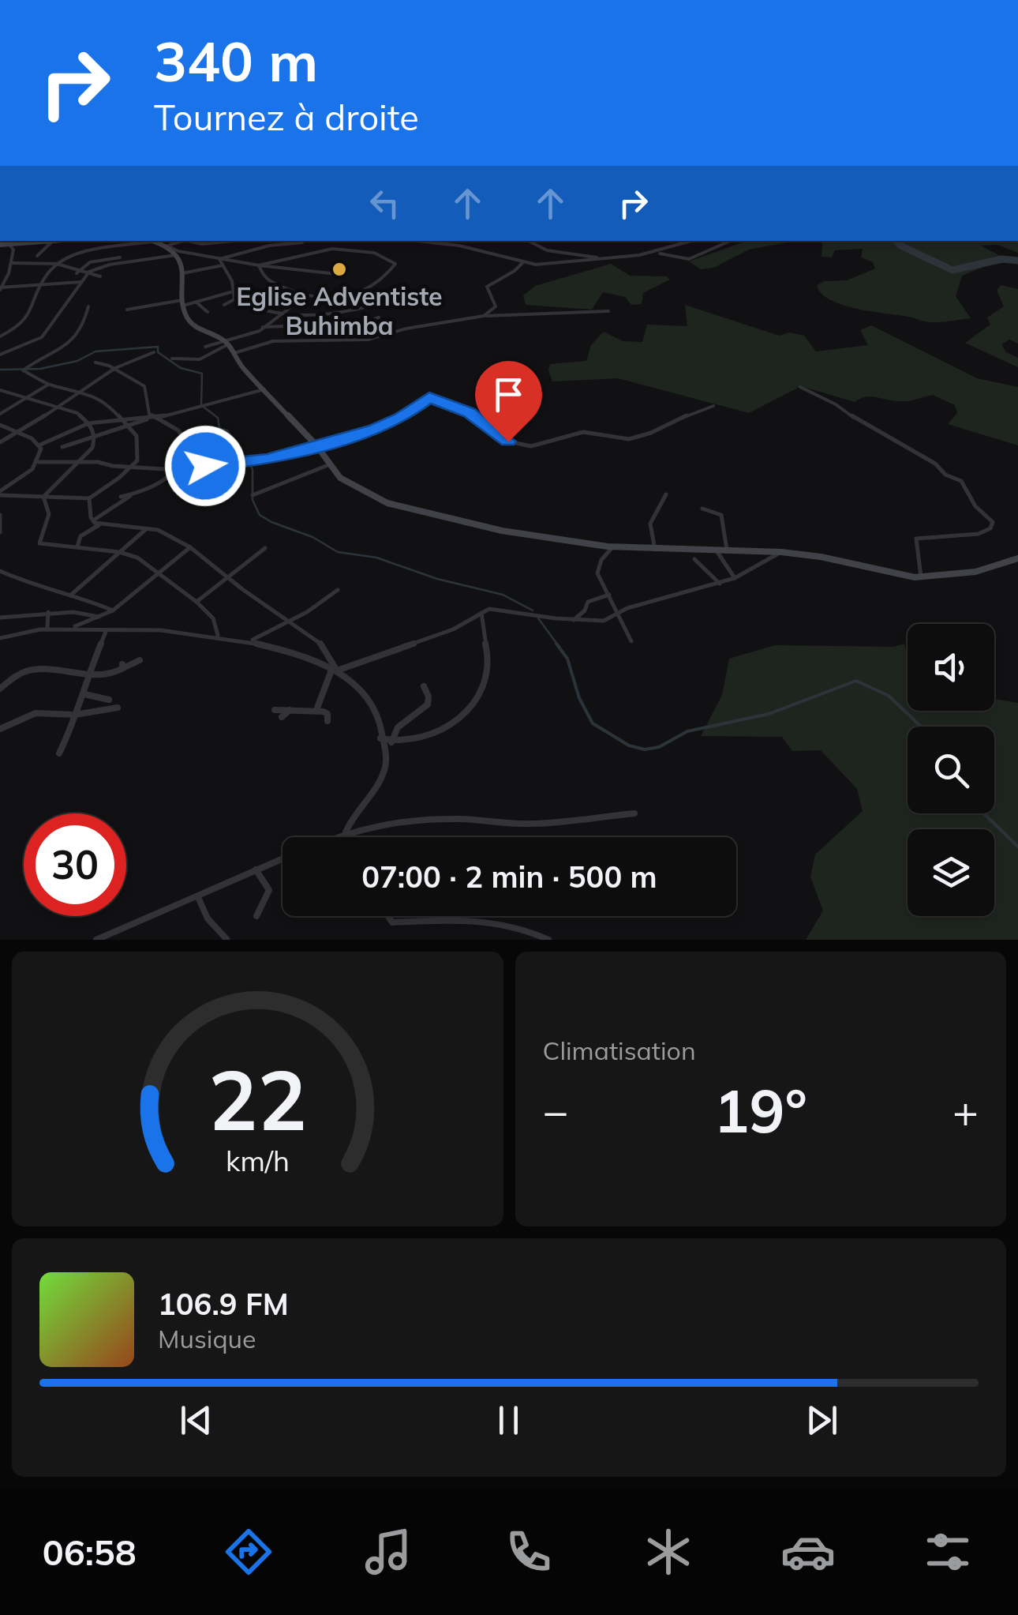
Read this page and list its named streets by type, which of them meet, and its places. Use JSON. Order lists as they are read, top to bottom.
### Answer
{
  "places": ["Eglise Adventiste Buhimba"],
  "page": {
    "turn": ["340 m", "Tournez à droite"],
    "limit": "30",
    "trip": "07:00 · 2 min · 500 m",
    "tile": "Climatisation",
    "heat": ["−", "19°", "+"],
    "song": ["106.9 FM", "Musique"],
    "tabs": "06:58",
    "gauge": ["22", "km/h"]
  }
}
